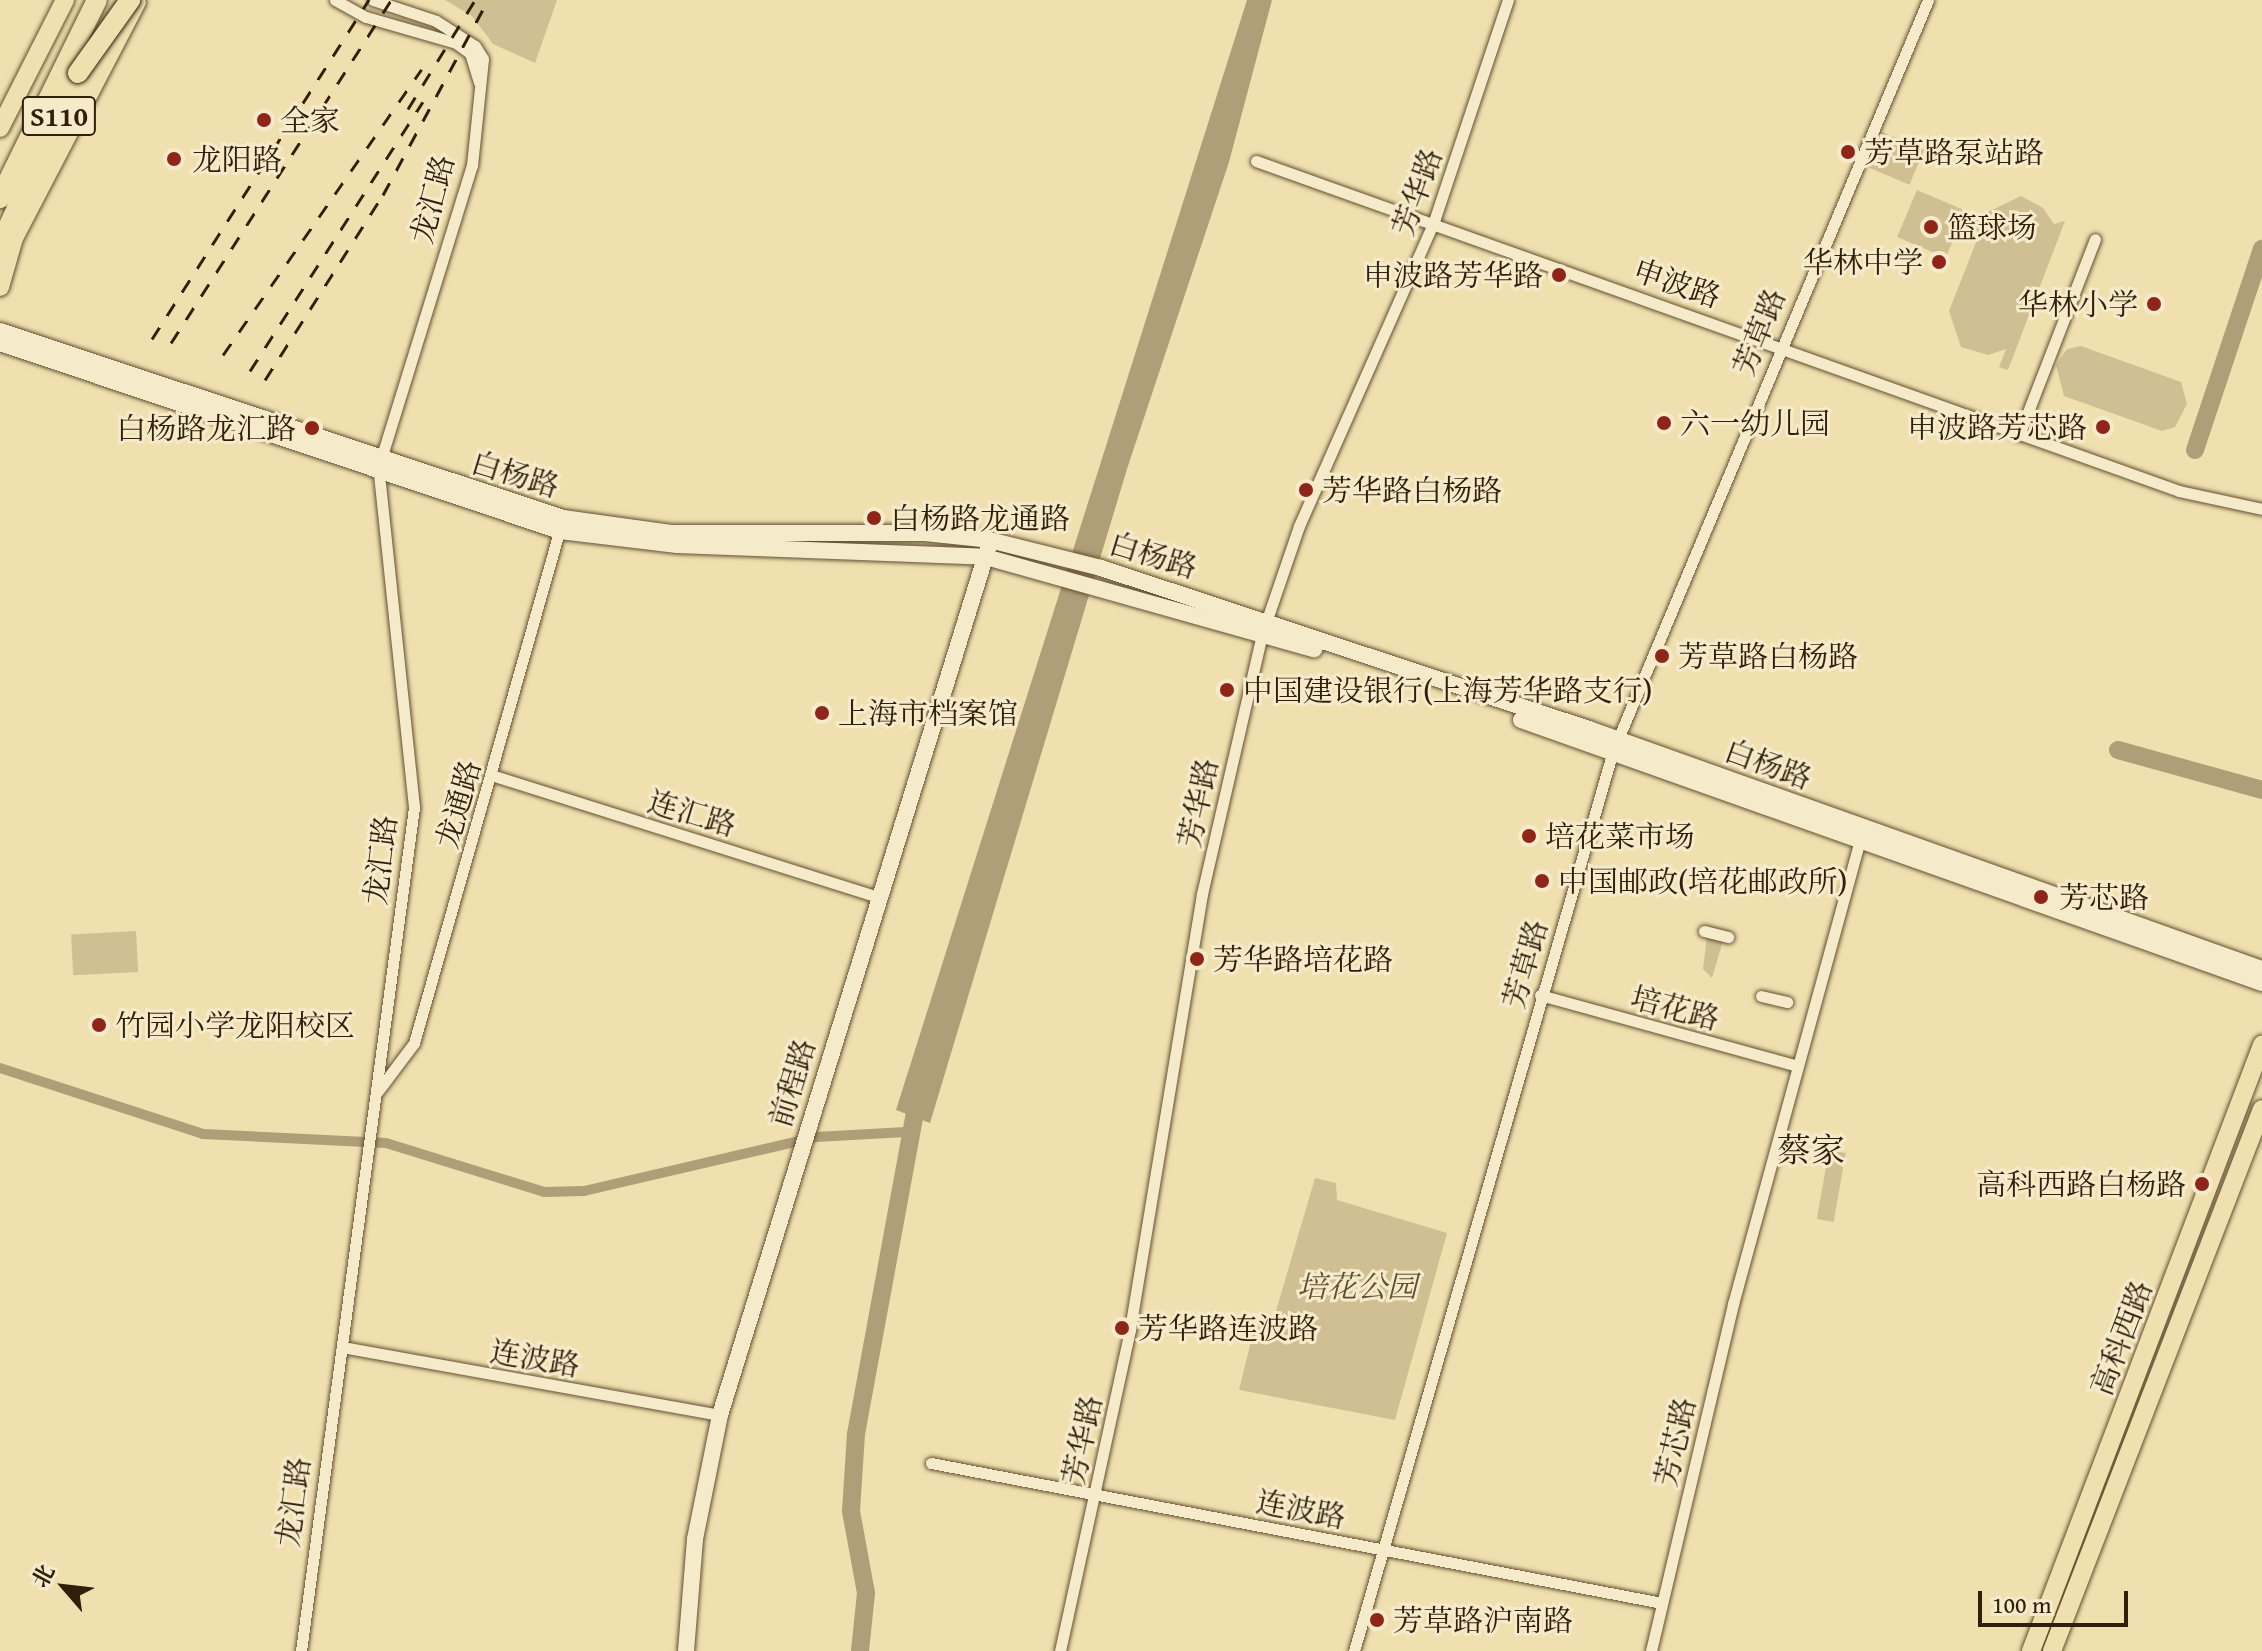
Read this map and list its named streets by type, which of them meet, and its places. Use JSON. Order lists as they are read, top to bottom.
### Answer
{
  "streets": {
    "main road": [
      "S110",
      "白杨路",
      "前程路",
      "高科西路"
    ],
    "street": [
      "芳华路",
      "龙汇路",
      "申波路",
      "芳草路",
      "龙通路",
      "连汇路",
      "培花路",
      "连波路",
      "芳芯路"
    ]
  },
  "crossings": [
    ["芳华路", "申波路"],
    ["芳华路", "白杨路"],
    ["芳华路", "连波路"],
    ["龙汇路", "白杨路"],
    ["龙汇路", "龙通路"],
    ["龙汇路", "连波路"],
    ["申波路", "芳草路"],
    ["芳草路", "白杨路"],
    ["芳草路", "培花路"],
    ["芳草路", "连波路"],
    ["白杨路", "龙通路"],
    ["白杨路", "前程路"],
    ["白杨路", "芳芯路"],
    ["龙通路", "连汇路"],
    ["连汇路", "前程路"],
    ["培花路", "芳芯路"],
    ["前程路", "连波路"],
    ["连波路", "芳芯路"]
  ],
  "districts": ["蔡家"],
  "parks": ["培花公园"],
  "places": [
    "全家",
    "芳草路泵站路",
    "龙阳路",
    "篮球场",
    "华林中学",
    "申波路芳华路",
    "华林小学",
    "六一幼儿园",
    "申波路芳芯路",
    "白杨路龙汇路",
    "芳华路白杨路",
    "白杨路龙通路",
    "芳草路白杨路",
    "中国建设银行(上海芳华路支行)",
    "上海市档案馆",
    "培花菜市场",
    "中国邮政(培花邮政所)",
    "芳芯路",
    "芳华路培花路",
    "竹园小学龙阳校区",
    "高科西路白杨路",
    "芳华路连波路",
    "芳草路沪南路"
  ],
  "scale_bar": "100 m",
  "north": "top left"
}
